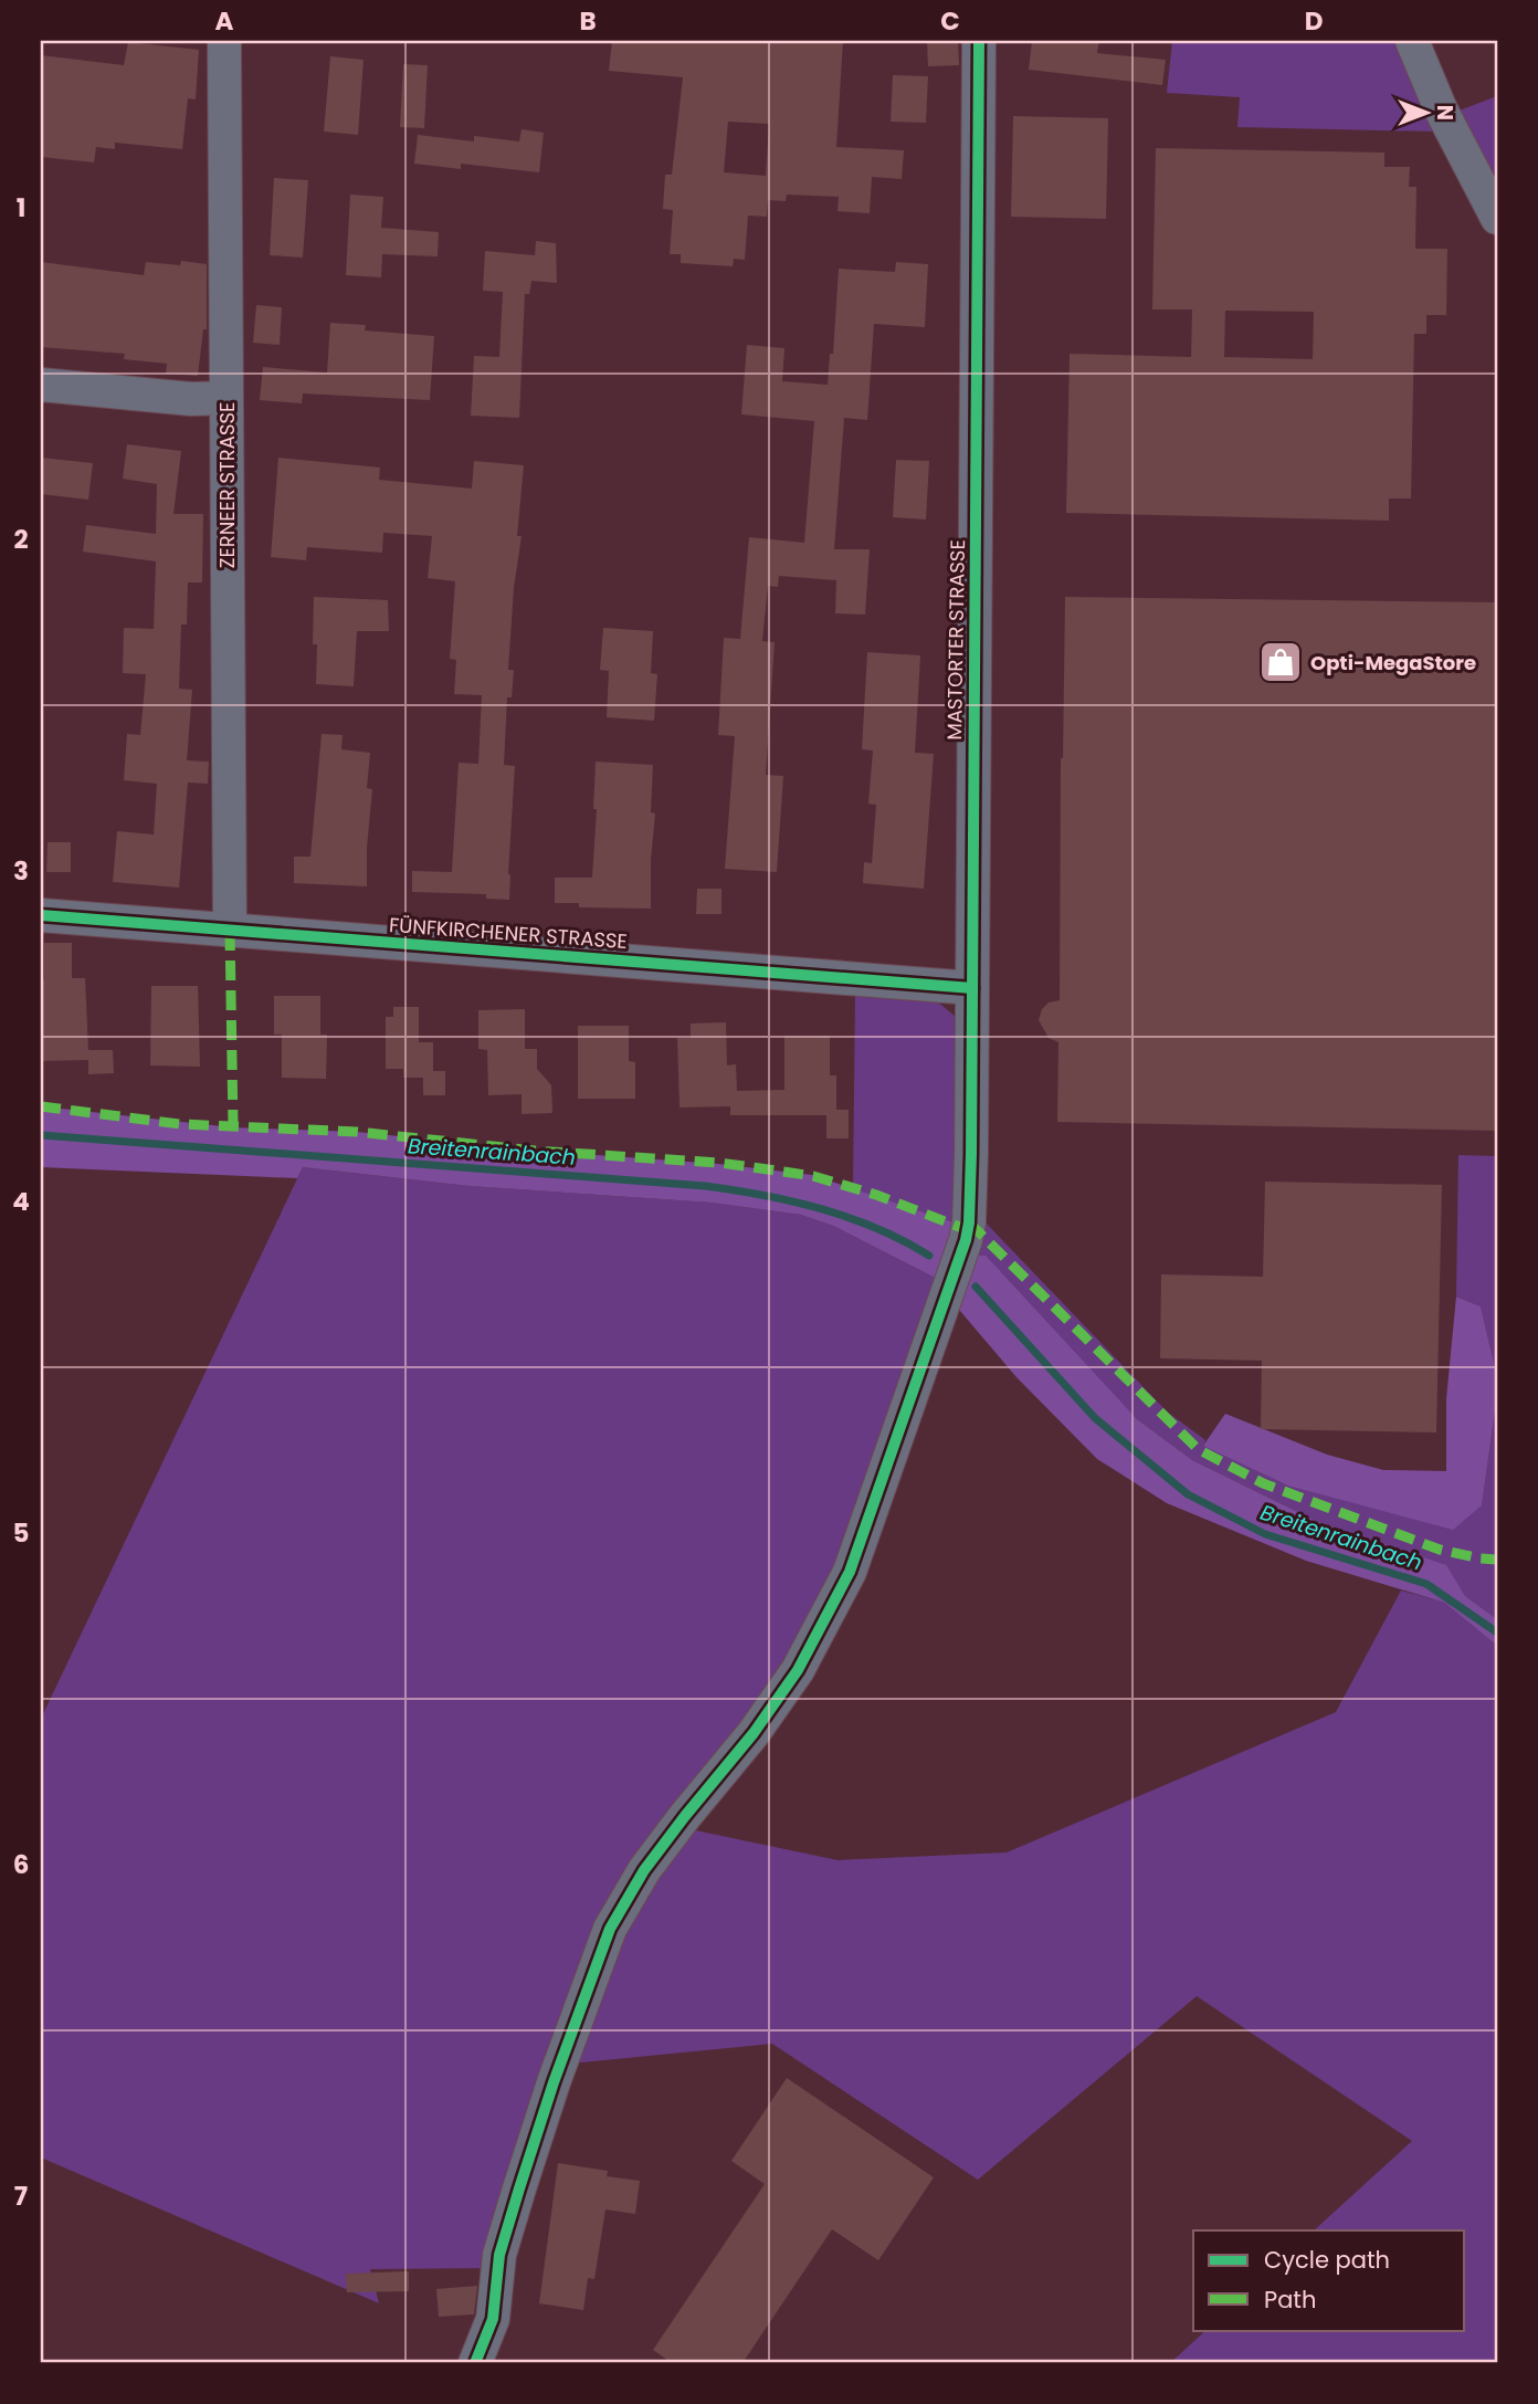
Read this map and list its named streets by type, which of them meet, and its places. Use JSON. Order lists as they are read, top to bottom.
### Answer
{
  "streets": {
    "street": ["ZERNEER STRASSE", "MASTORTER STRASSE", "FÜNFKIRCHENER STRASSE"]
  },
  "crossings": [
    ["ZERNEER STRASSE", "FÜNFKIRCHENER STRASSE"],
    ["MASTORTER STRASSE", "FÜNFKIRCHENER STRASSE"]
  ],
  "water": ["Breitenrainbach"],
  "places": {
    "shop": ["Opti-MegaStore"]
  },
  "legend": ["Cycle path", "Path"],
  "north": "right",
  "grid": {
    "columns": [
      "A",
      "B",
      "C",
      "D"
    ],
    "rows": [
      "1",
      "2",
      "3",
      "4",
      "5",
      "6",
      "7"
    ]
  }
}
